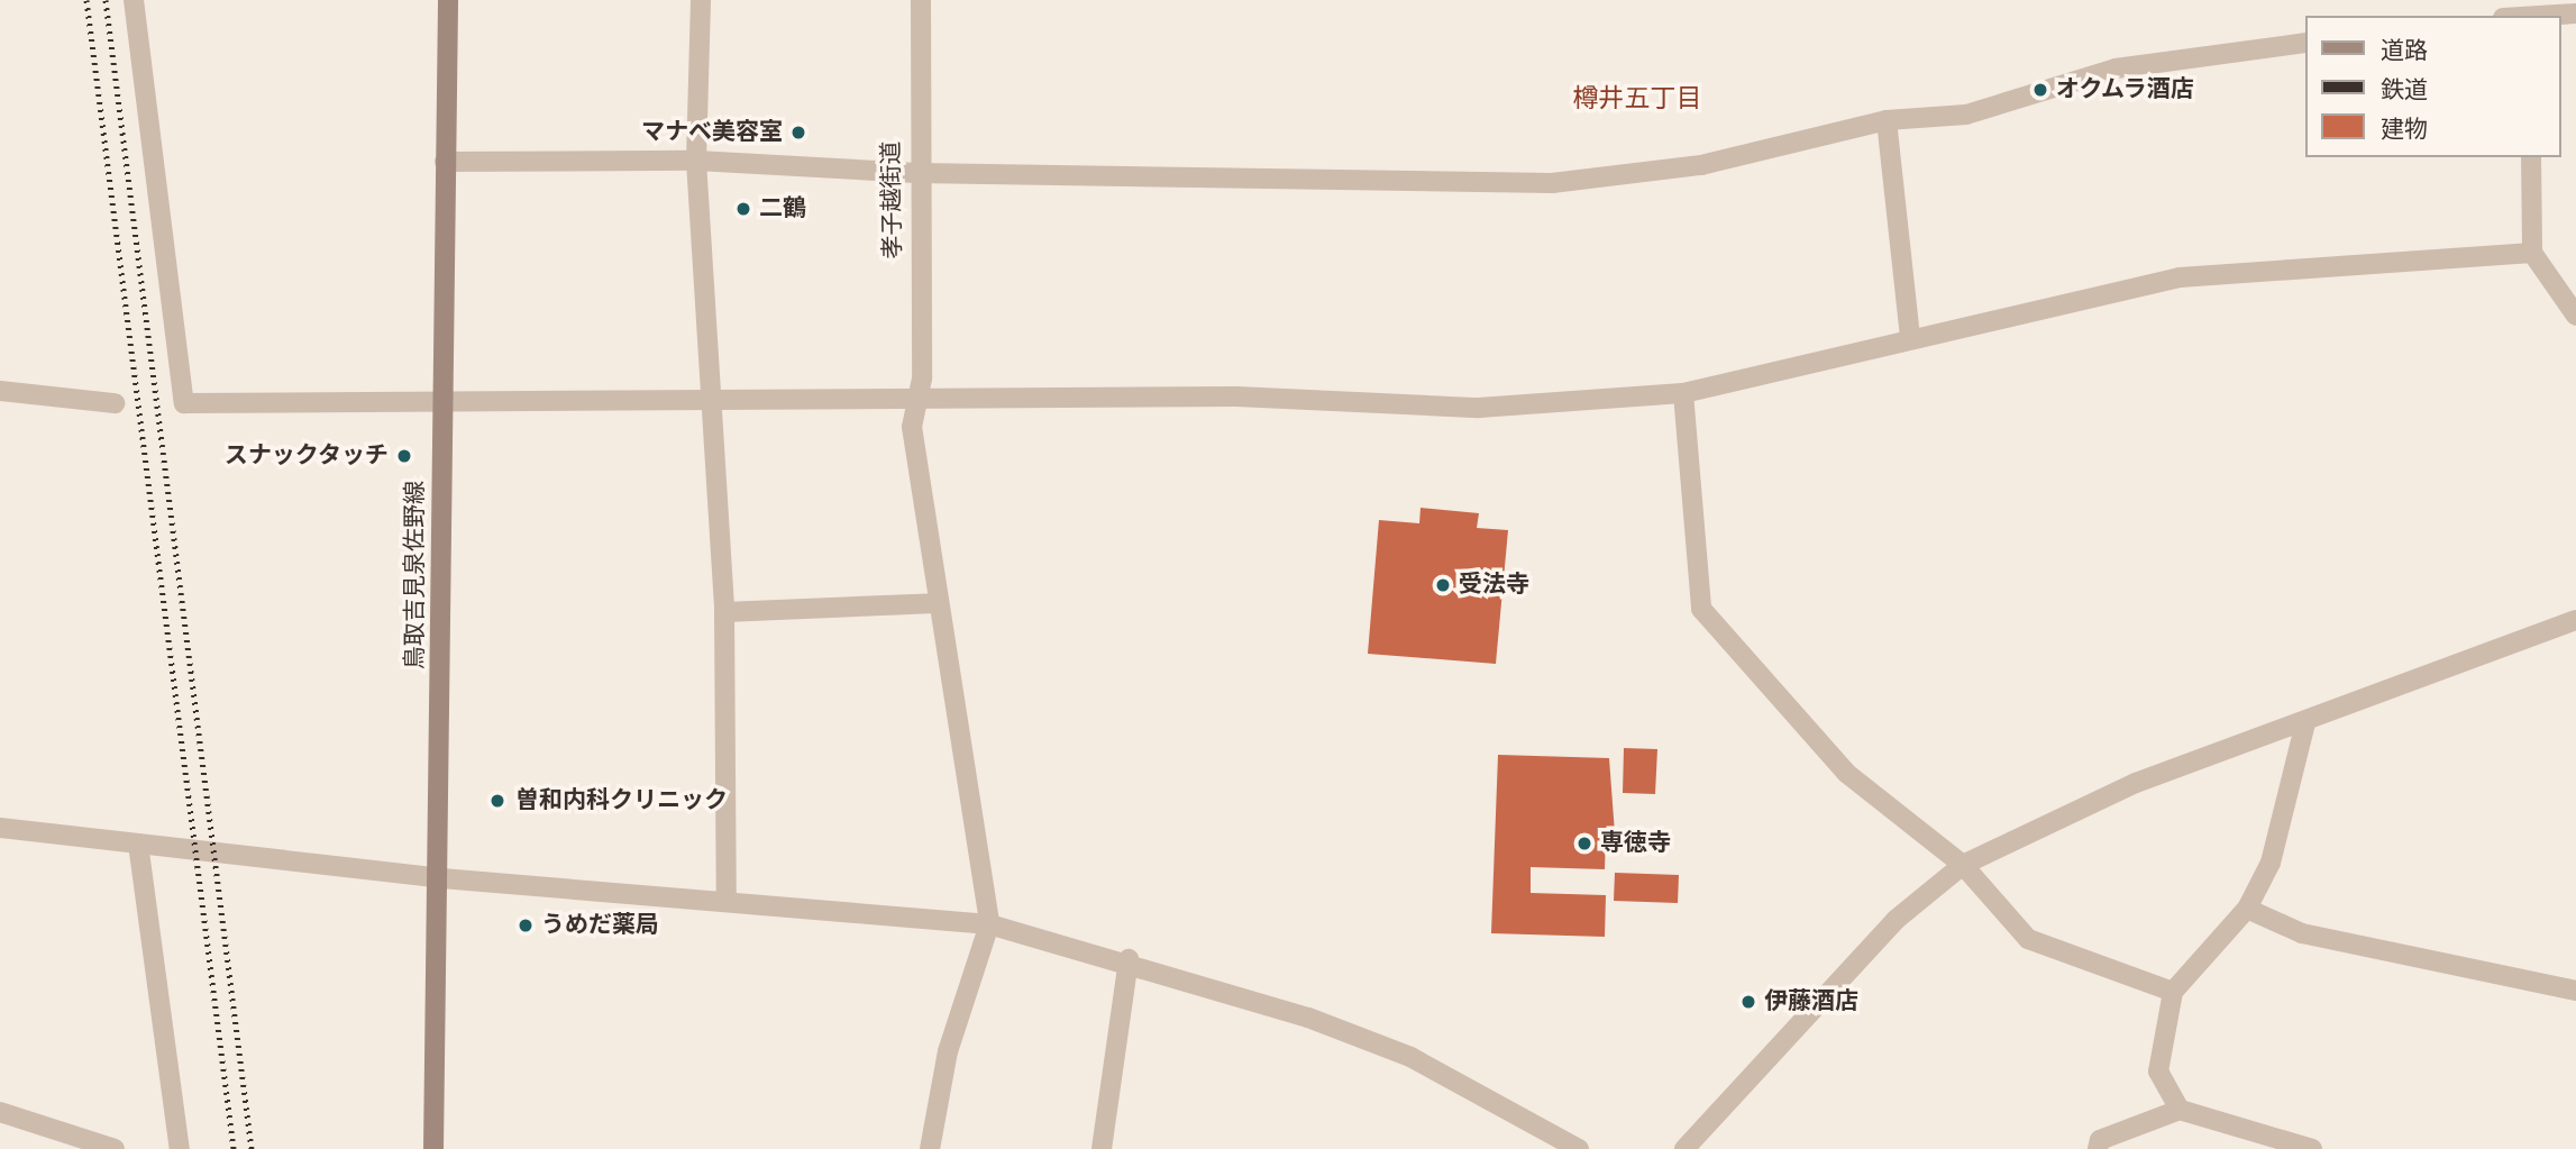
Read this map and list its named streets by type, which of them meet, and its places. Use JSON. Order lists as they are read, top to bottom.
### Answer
{
  "streets": {
    "main road": ["鳥取吉見泉佐野線"],
    "street": ["孝子越街道"]
  },
  "districts": ["樽井五丁目"],
  "places": [
    "オクムラ酒店",
    "マナベ美容室",
    "二鶴",
    "スナックタッチ",
    "受法寺",
    "曽和内科クリニック",
    "専徳寺",
    "うめだ薬局",
    "伊藤酒店"
  ],
  "legend": ["道路", "鉄道", "建物"]
}
